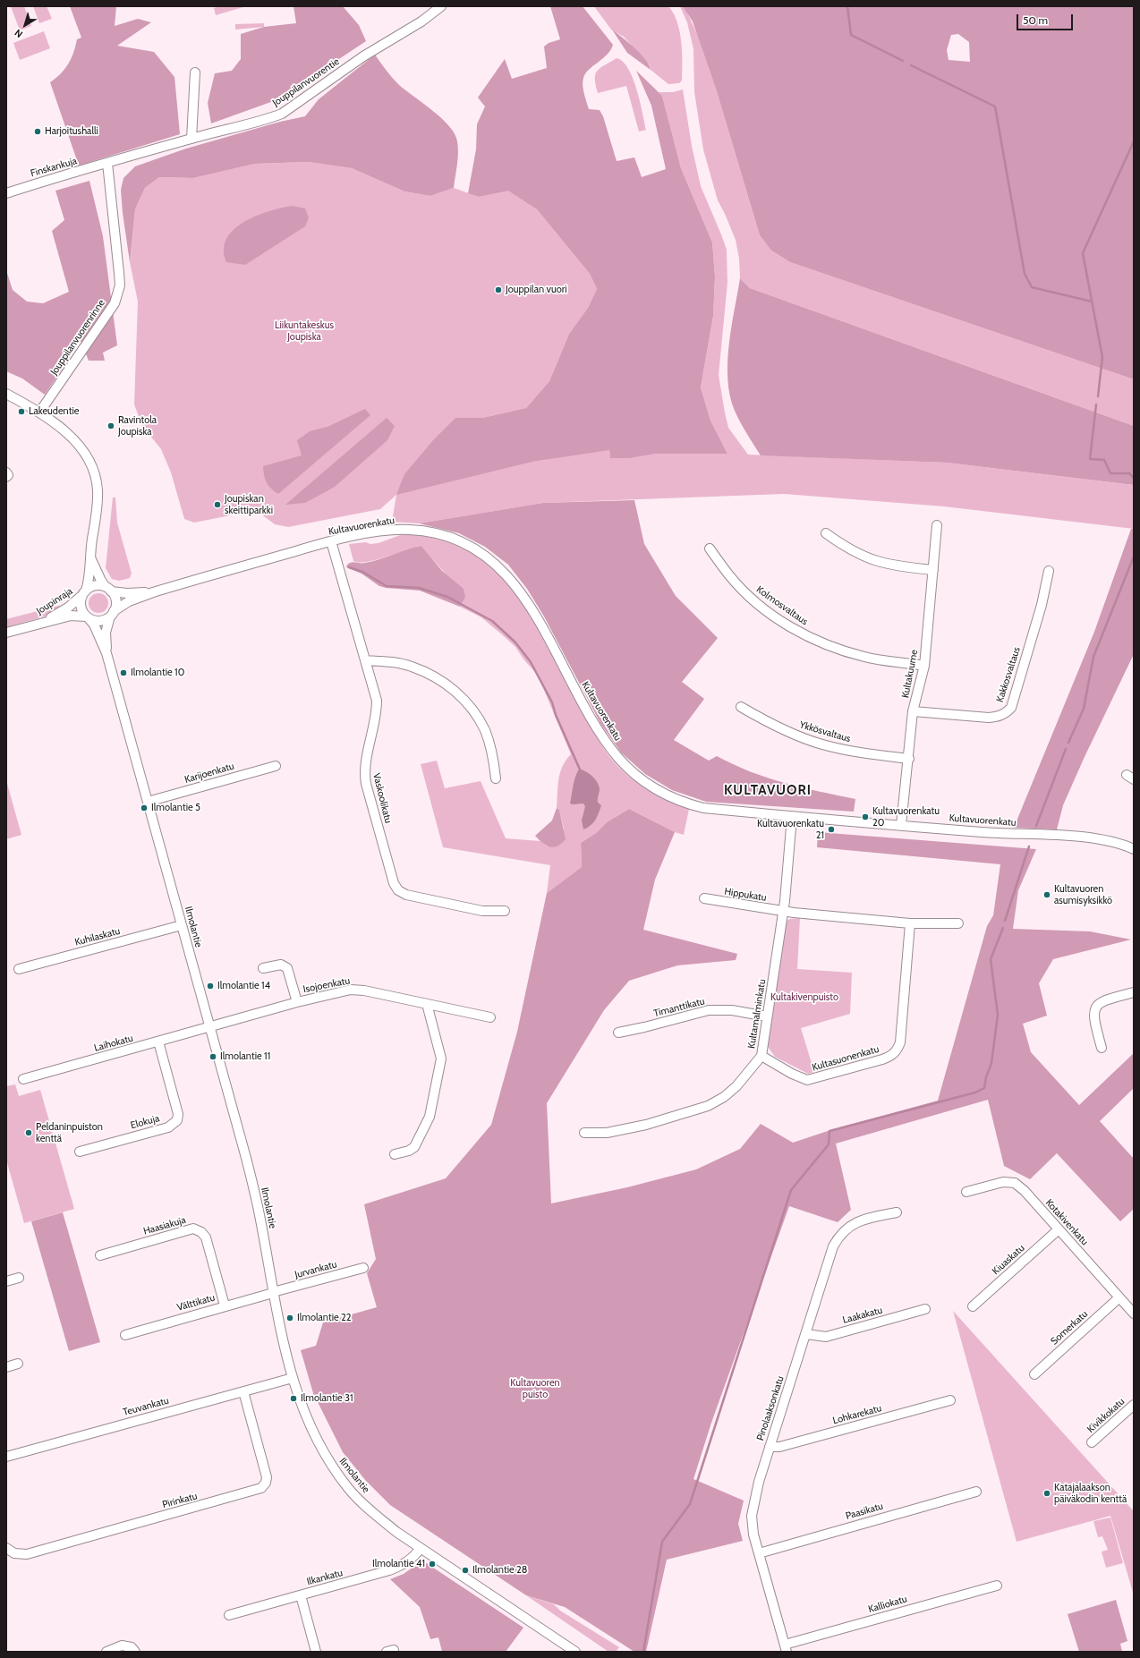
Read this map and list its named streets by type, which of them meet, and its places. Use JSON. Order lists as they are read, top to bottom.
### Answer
{
  "streets": {
    "street": [
      "Jouppilanvuorentie",
      "Finskankuja",
      "Jouppilanvuorenrinne",
      "Kultavuorenkatu",
      "Joupinraja",
      "Kolmosvaltaus",
      "Kultakuume",
      "Kakkosvaltaus",
      "Ykkösvaltaus",
      "Karijoenkatu",
      "Vaskoolikatu",
      "Hippukatu",
      "Ilmolantie",
      "Kuhilaskatu",
      "Isojoenkatu",
      "Timanttikatu",
      "Kultamalminkatu",
      "Laihokatu",
      "Kultasuonenkatu",
      "Elokuja",
      "Kotakivenkatu",
      "Haasiakuja",
      "Kiuaskatu",
      "Jurvankatu",
      "Välttikatu",
      "Laakakatu",
      "Somerkatu",
      "Teuvankatu",
      "Pinolaaksonkatu",
      "Lohkarekatu",
      "Kivikkokatu",
      "Pirinkatu",
      "Paasikatu",
      "Ilkankatu",
      "Kalliokatu"
    ]
  },
  "crossings": [
    ["Jouppilanvuorentie", "Finskankuja"],
    ["Jouppilanvuorentie", "Jouppilanvuorenrinne"],
    ["Finskankuja", "Jouppilanvuorenrinne"],
    ["Kultavuorenkatu", "Joupinraja"],
    ["Kultavuorenkatu", "Kultakuume"],
    ["Kultavuorenkatu", "Vaskoolikatu"],
    ["Kultavuorenkatu", "Ilmolantie"],
    ["Kultavuorenkatu", "Kultamalminkatu"],
    ["Joupinraja", "Ilmolantie"],
    ["Kolmosvaltaus", "Kultakuume"],
    ["Kultakuume", "Kakkosvaltaus"],
    ["Kultakuume", "Ykkösvaltaus"],
    ["Karijoenkatu", "Ilmolantie"],
    ["Hippukatu", "Kultamalminkatu"],
    ["Ilmolantie", "Kuhilaskatu"],
    ["Ilmolantie", "Isojoenkatu"],
    ["Ilmolantie", "Laihokatu"],
    ["Ilmolantie", "Jurvankatu"],
    ["Ilmolantie", "Välttikatu"],
    ["Ilmolantie", "Teuvankatu"],
    ["Ilmolantie", "Ilkankatu"],
    ["Isojoenkatu", "Laihokatu"],
    ["Timanttikatu", "Kultamalminkatu"],
    ["Kultamalminkatu", "Kultasuonenkatu"],
    ["Laihokatu", "Elokuja"],
    ["Kotakivenkatu", "Kiuaskatu"],
    ["Kotakivenkatu", "Somerkatu"],
    ["Haasiakuja", "Välttikatu"],
    ["Jurvankatu", "Välttikatu"],
    ["Laakakatu", "Pinolaaksonkatu"],
    ["Teuvankatu", "Pirinkatu"],
    ["Pinolaaksonkatu", "Lohkarekatu"],
    ["Pinolaaksonkatu", "Paasikatu"],
    ["Pinolaaksonkatu", "Kalliokatu"]
  ],
  "districts": ["KULTAVUORI"],
  "parks": ["Liikuntakeskus Joupiska", "Kultakivenpuisto", "Kultavuoren puisto"],
  "places": [
    "Harjoitushalli",
    "Jouppilan vuori",
    "Lakeudentie",
    "Ravintola Joupiska",
    "Joupiskan skeittiparkki",
    "Ilmolantie 10",
    "Ilmolantie 5",
    "Kultavuorenkatu 20",
    "Kultavuorenkatu 21",
    "Kultavuoren asumisyksikkö",
    "Ilmolantie 14",
    "Ilmolantie 11",
    "Peldaninpuiston kenttä",
    "Ilmolantie 22",
    "Ilmolantie 31",
    "Katajalaakson päiväkodin kenttä",
    "Ilmolantie 41",
    "Ilmolantie 28"
  ],
  "scale_bar": "50 m",
  "north": "bottom left"
}
